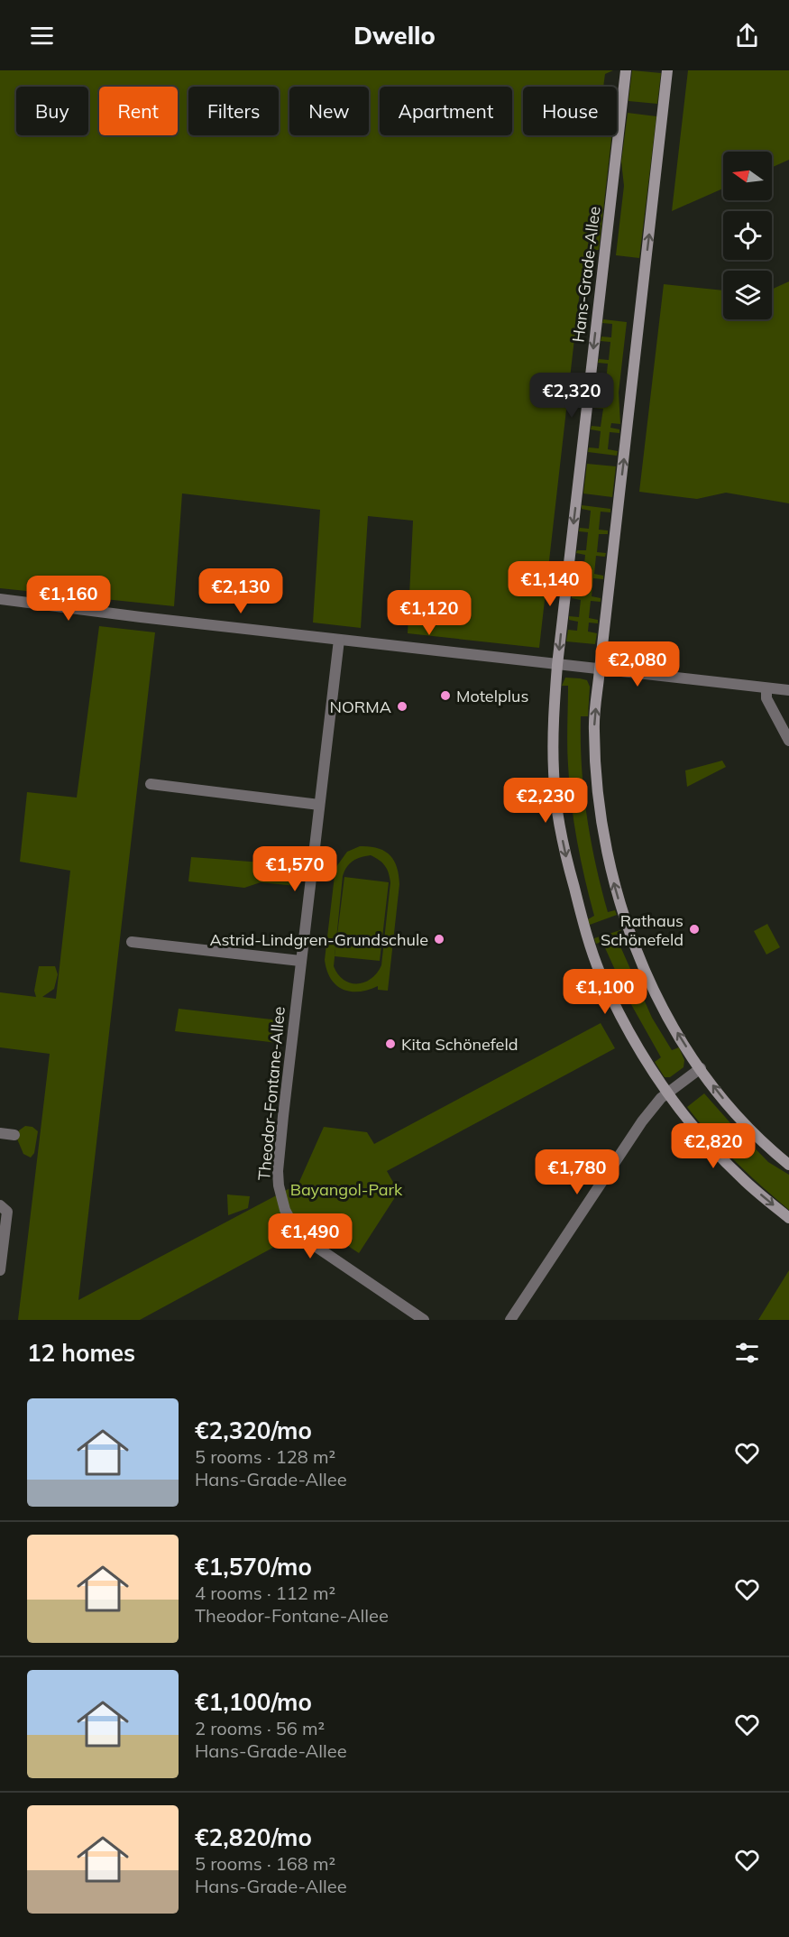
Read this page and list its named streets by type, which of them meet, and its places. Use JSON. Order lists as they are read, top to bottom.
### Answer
{
  "streets": {
    "street": ["Hans-Grade-Allee", "Theodor-Fontane-Allee"]
  },
  "parks": ["Bayangol-Park"],
  "places": [
    "Motelplus",
    "NORMA",
    "Rathaus Schönefeld",
    "Astrid-Lindgren-Grundschule",
    "Kita Schönefeld"
  ],
  "north": "left",
  "page": {
    "header": "Dwello",
    "chip": [
      "Buy",
      "Rent",
      "Filters",
      "New",
      "Apartment",
      "House"
    ],
    "price": [
      "€2,320",
      "€1,140",
      "€2,130",
      "€1,160",
      "€1,120",
      "€2,080",
      "€2,230",
      "€1,570",
      "€1,100",
      "€2,820",
      "€1,780",
      "€1,490"
    ],
    "heading": "12 homes",
    "list": [
      {
        "name": "€2,320/mo",
        "note": "5 rooms · 128 m² · Hans-Grade-Allee"
      },
      {
        "name": "€1,570/mo",
        "note": "4 rooms · 112 m² · Theodor-Fontane-Allee"
      },
      {
        "name": "€1,100/mo",
        "note": "2 rooms · 56 m² · Hans-Grade-Allee"
      },
      {
        "name": "€2,820/mo",
        "note": "5 rooms · 168 m² · Hans-Grade-Allee"
      }
    ]
  }
}
